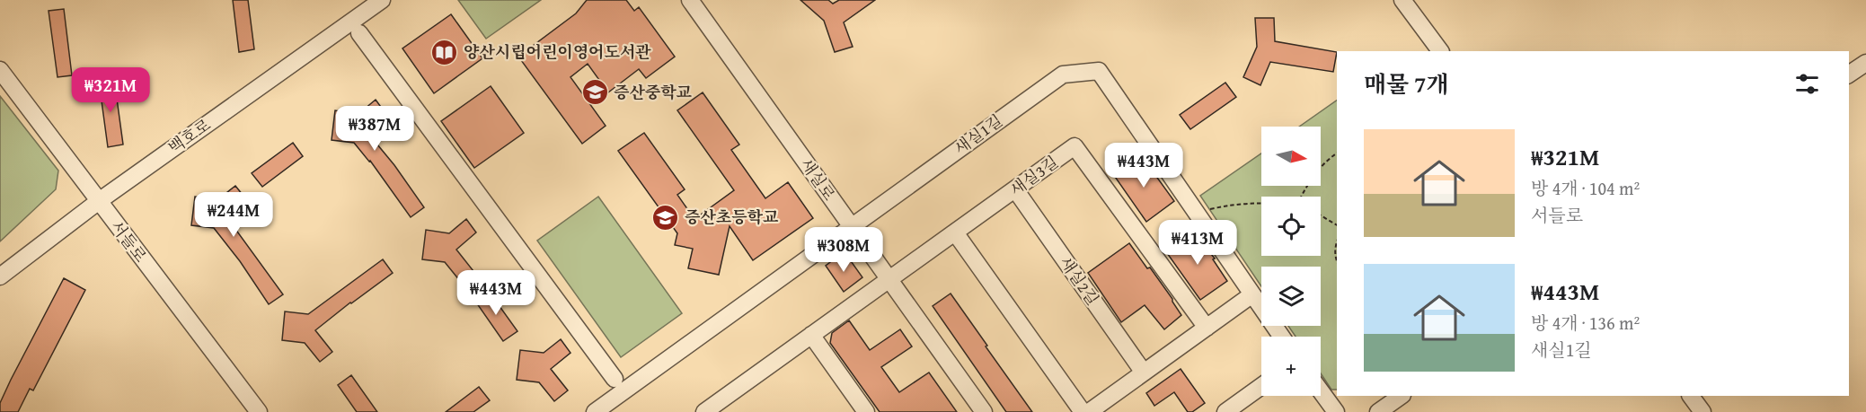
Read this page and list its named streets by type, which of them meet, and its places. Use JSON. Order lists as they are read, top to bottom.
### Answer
{
  "streets": {
    "street": [
      "새실1길",
      "백호로",
      "새실3길",
      "새실로",
      "서들로",
      "새실2길"
    ]
  },
  "crossings": [
    ["새실1길", "새실로"],
    ["백호로", "서들로"],
    ["새실3길", "새실로"],
    ["새실3길", "새실2길"]
  ],
  "places": {
    "library": ["양산시립어린이영어도서관"],
    "school or university": ["증산중학교", "증산초등학교"]
  },
  "north": "right",
  "page": {
    "heading": "매물 7개",
    "price": [
      "₩321M",
      "₩387M",
      "₩443M",
      "₩244M",
      "₩413M",
      "₩308M",
      "₩443M"
    ],
    "list": [
      {
        "name": "₩321M",
        "note": "방 4개 · 104 m² · 서들로"
      },
      {
        "name": "₩443M",
        "note": "방 4개 · 136 m² · 새실1길"
      }
    ],
    "map_buttons": "+"
  }
}
